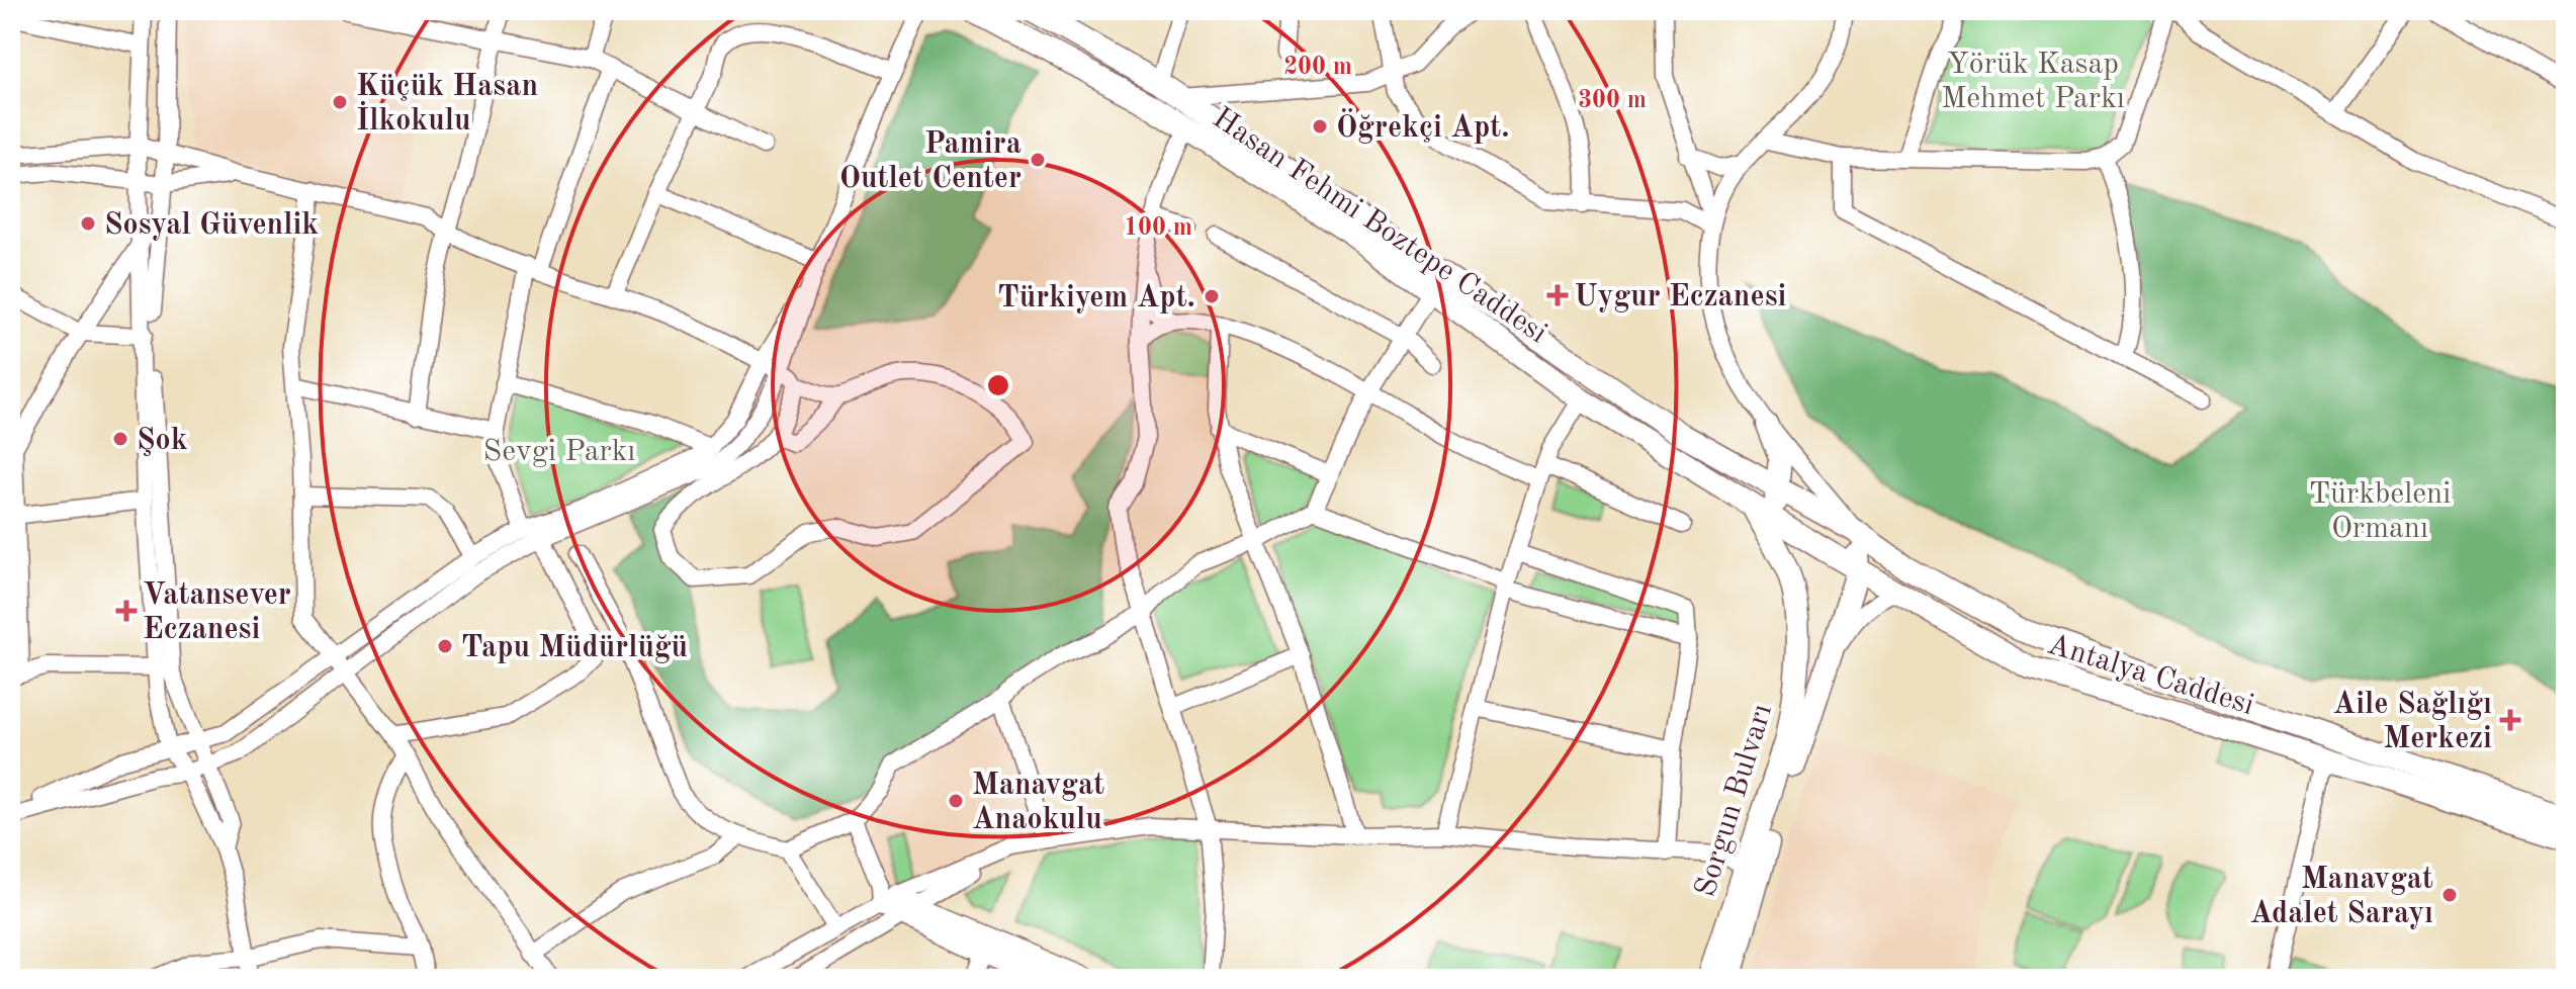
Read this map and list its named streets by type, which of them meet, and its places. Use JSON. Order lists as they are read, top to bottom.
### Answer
{
  "streets": {
    "main road": ["Hasan Fehmi Boztepe Caddesi", "Antalya Caddesi", "Sorgun Bulvarı"]
  },
  "crossings": [
    ["Hasan Fehmi Boztepe Caddesi", "Antalya Caddesi"],
    ["Hasan Fehmi Boztepe Caddesi", "Sorgun Bulvarı"],
    ["Antalya Caddesi", "Sorgun Bulvarı"]
  ],
  "parks": ["Yörük Kasap Mehmet Parkı", "Sevgi Parkı", "Türkbeleni Ormanı"],
  "places": {
    "other": [
      "Küçük Hasan İlkokulu",
      "Öğrekçi Apt.",
      "Pamira Outlet Center",
      "Sosyal Güvenlik",
      "Türkiyem Apt.",
      "Şok",
      "Tapu Müdürlüğü",
      "Manavgat Anaokulu",
      "Manavgat Adalet Sarayı"
    ],
    "health": ["Uygur Eczanesi", "Vatansever Eczanesi", "Aile Sağlığı Merkezi"]
  },
  "rings": ["200 m", "300 m", "100 m"]
}
